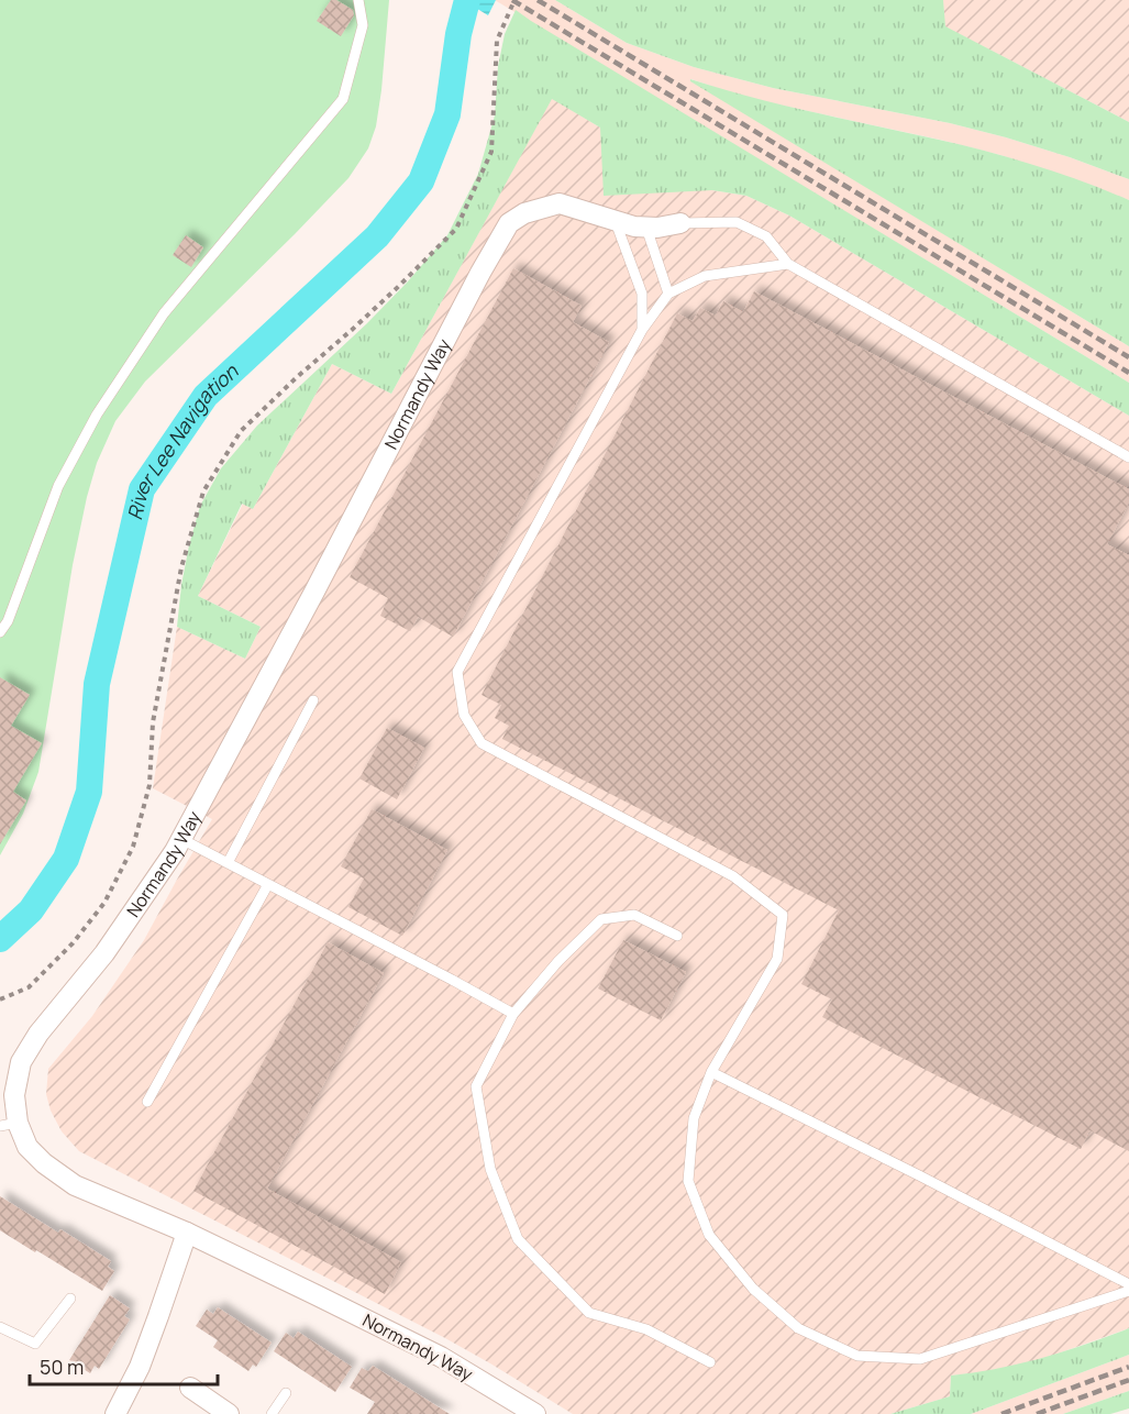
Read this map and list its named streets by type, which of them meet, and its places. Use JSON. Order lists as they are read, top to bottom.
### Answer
{
  "streets": {
    "street": ["Normandy Way"]
  },
  "water": ["River Lee Navigation"],
  "scale_bar": "50 m"
}
